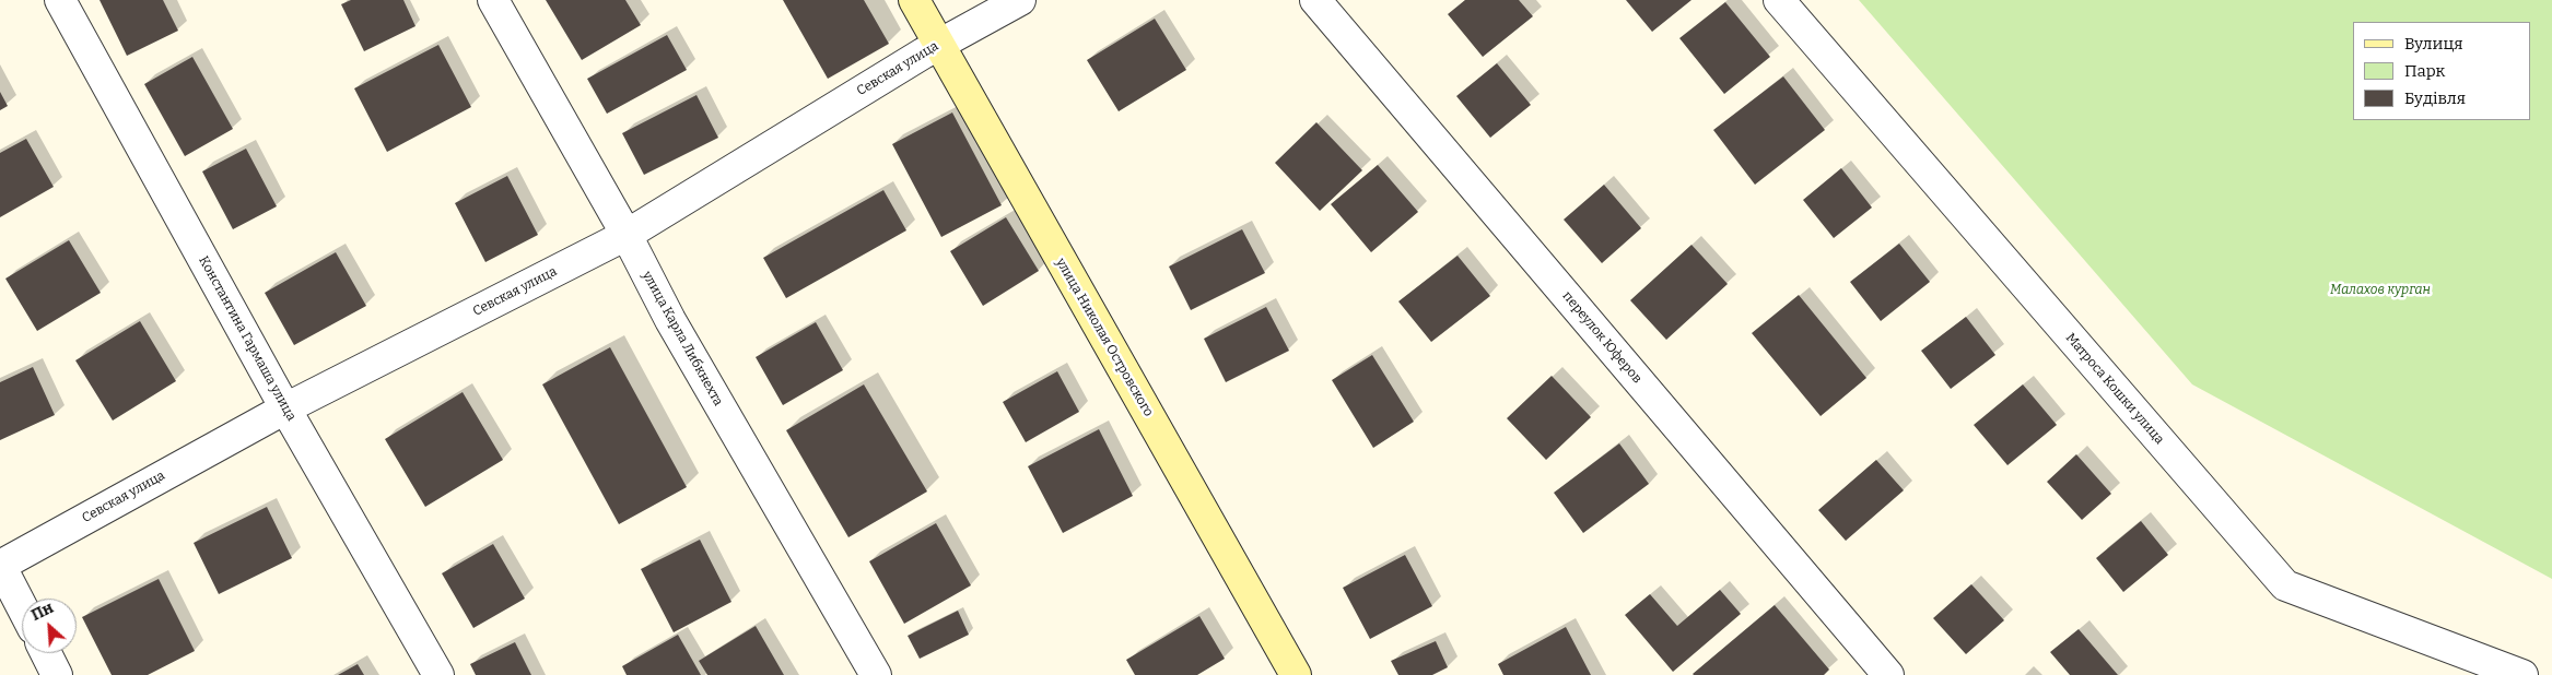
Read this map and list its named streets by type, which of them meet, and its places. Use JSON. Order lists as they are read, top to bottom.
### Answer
{
  "streets": {
    "main road": ["улица Николая Островского"],
    "street": [
      "Севская улица",
      "переулок Юферов",
      "Константина Гармаша улица",
      "улица Карла Либкнехта",
      "Матроса Кошки улица"
    ]
  },
  "crossings": [
    ["Севская улица", "улица Николая Островского"],
    ["Севская улица", "Константина Гармаша улица"],
    ["Севская улица", "улица Карла Либкнехта"]
  ],
  "parks": ["Малахов курган"],
  "legend": ["Вулиця", "Парк", "Будівля"],
  "north": "top left"
}
